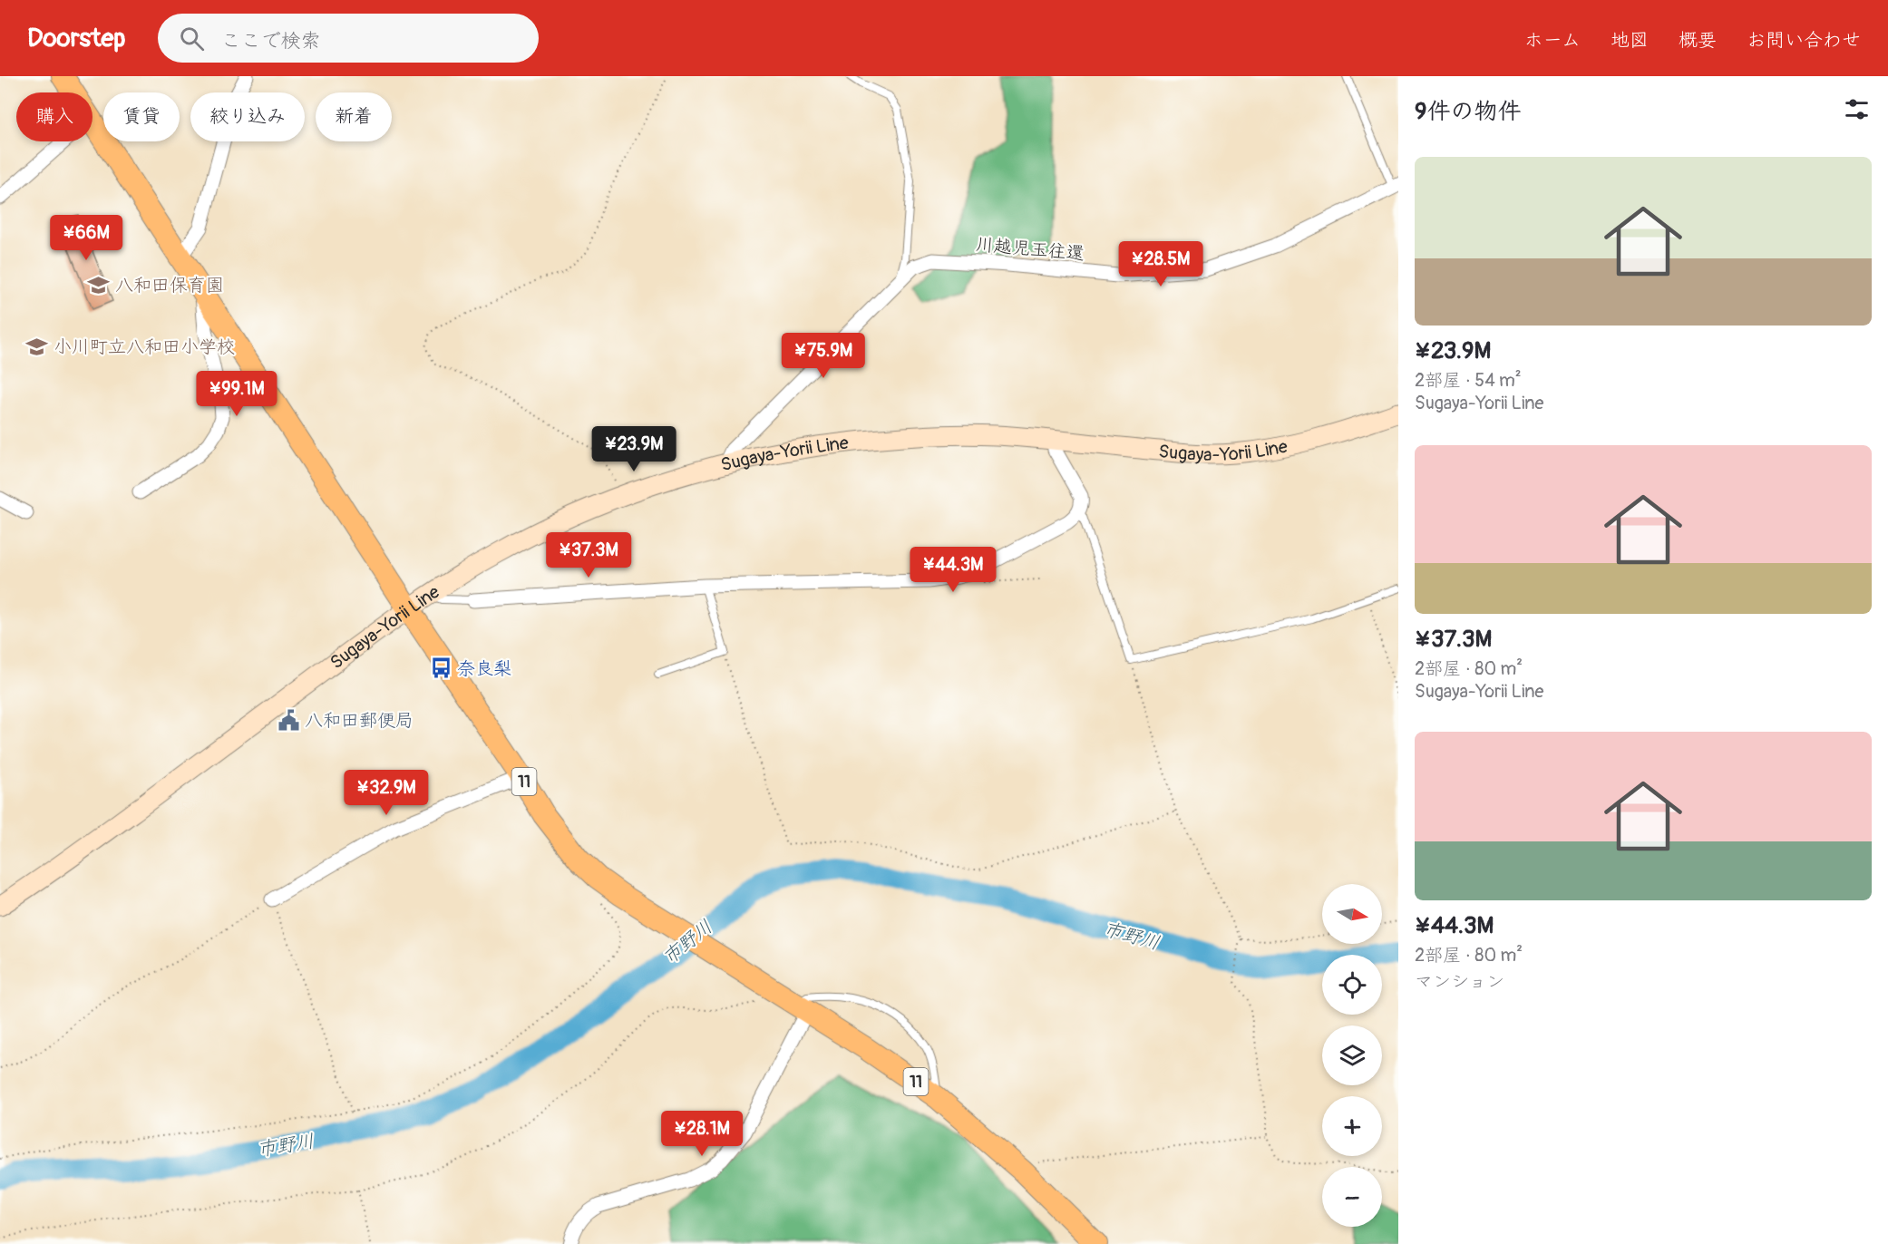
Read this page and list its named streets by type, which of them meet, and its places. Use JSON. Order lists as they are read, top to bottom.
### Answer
{
  "streets": {
    "main road": ["Sugaya-Yorii Line", "11"],
    "street": ["川越児玉往還"]
  },
  "crossings": [
    ["川越児玉往還", "Sugaya-Yorii Line"],
    ["Sugaya-Yorii Line", "11"]
  ],
  "water": ["市野川"],
  "places": {
    "school or university": ["八和田保育園", "小川町立八和田小学校"],
    "bus stop": ["奈良梨"],
    "public building": ["八和田郵便局"]
  },
  "north": "right",
  "page": {
    "header": "Doorstep",
    "search": "ここで検索",
    "nav": [
      "ホーム",
      "地図",
      "概要",
      "お問い合わせ"
    ],
    "heading": "9件の物件",
    "chip": [
      "購入",
      "賃貸",
      "絞り込み",
      "新着"
    ],
    "list": [
      {
        "name": "¥23.9M",
        "note": "2部屋 · 54 m² · Sugaya-Yorii Line"
      },
      {
        "name": "¥37.3M",
        "note": "2部屋 · 80 m² · Sugaya-Yorii Line"
      },
      {
        "name": "¥44.3M",
        "note": "2部屋 · 80 m² · マンション"
      }
    ],
    "price": [
      "¥66M",
      "¥28.5M",
      "¥75.9M",
      "¥99.1M",
      "¥23.9M",
      "¥37.3M",
      "¥44.3M",
      "¥32.9M",
      "¥28.1M"
    ],
    "map_buttons": ["+", "−"]
  }
}
